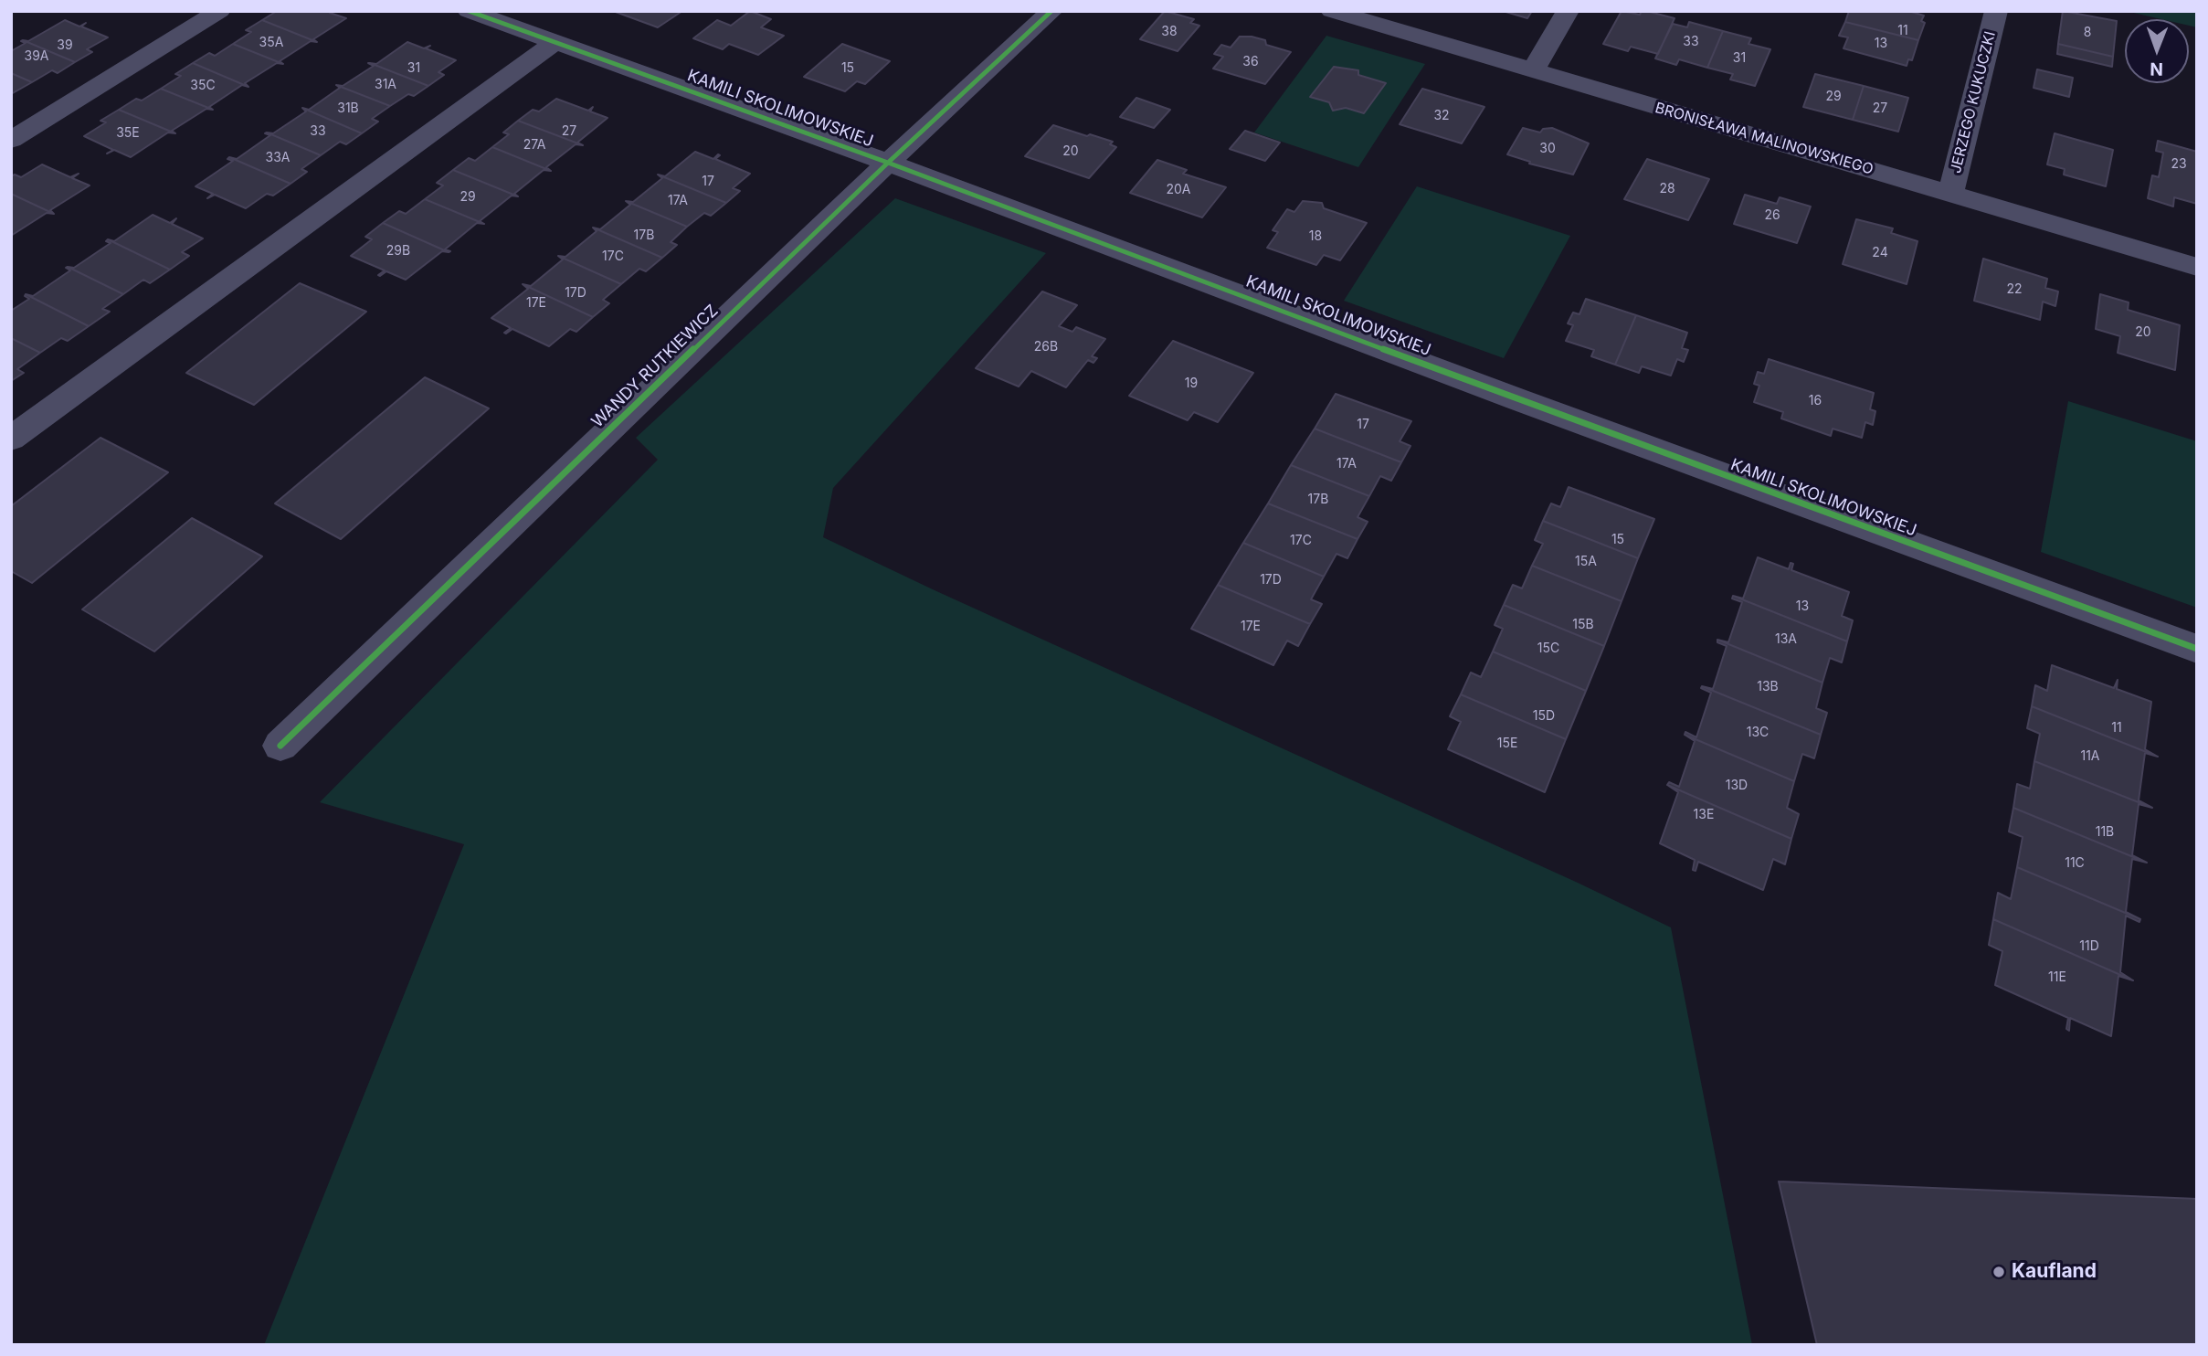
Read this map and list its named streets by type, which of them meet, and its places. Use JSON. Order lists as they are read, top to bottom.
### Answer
{
  "streets": {
    "street": [
      "JERZEGO KUKUCZKI",
      "KAMILI SKOLIMOWSKIEJ",
      "BRONISŁAWA MALINOWSKIEGO",
      "WANDY RUTKIEWICZ"
    ]
  },
  "crossings": [
    ["JERZEGO KUKUCZKI", "BRONISŁAWA MALINOWSKIEGO"],
    ["KAMILI SKOLIMOWSKIEJ", "WANDY RUTKIEWICZ"]
  ],
  "places": ["Kaufland"],
  "house_numbers": [
    "11",
    "38",
    "8",
    "33",
    "35A",
    "13",
    "39",
    "39A",
    "31",
    "36",
    "31",
    "15",
    "31A",
    "35C",
    "29",
    "31B",
    "27",
    "32",
    "33",
    "27",
    "35E",
    "27A",
    "30",
    "20",
    "33A",
    "23",
    "17",
    "28",
    "20A",
    "29",
    "17A",
    "26",
    "17B",
    "18",
    "29B",
    "24",
    "17C",
    "22",
    "17D",
    "17E",
    "20",
    "26B",
    "19",
    "16",
    "17",
    "17A",
    "17B",
    "15",
    "17C",
    "15A",
    "17D",
    "13",
    "15B",
    "17E",
    "13A",
    "15C",
    "13B",
    "15D",
    "11",
    "13C",
    "15E",
    "11A",
    "13D",
    "13E",
    "11B",
    "11C",
    "11D",
    "11E"
  ],
  "north": "bottom"
}
